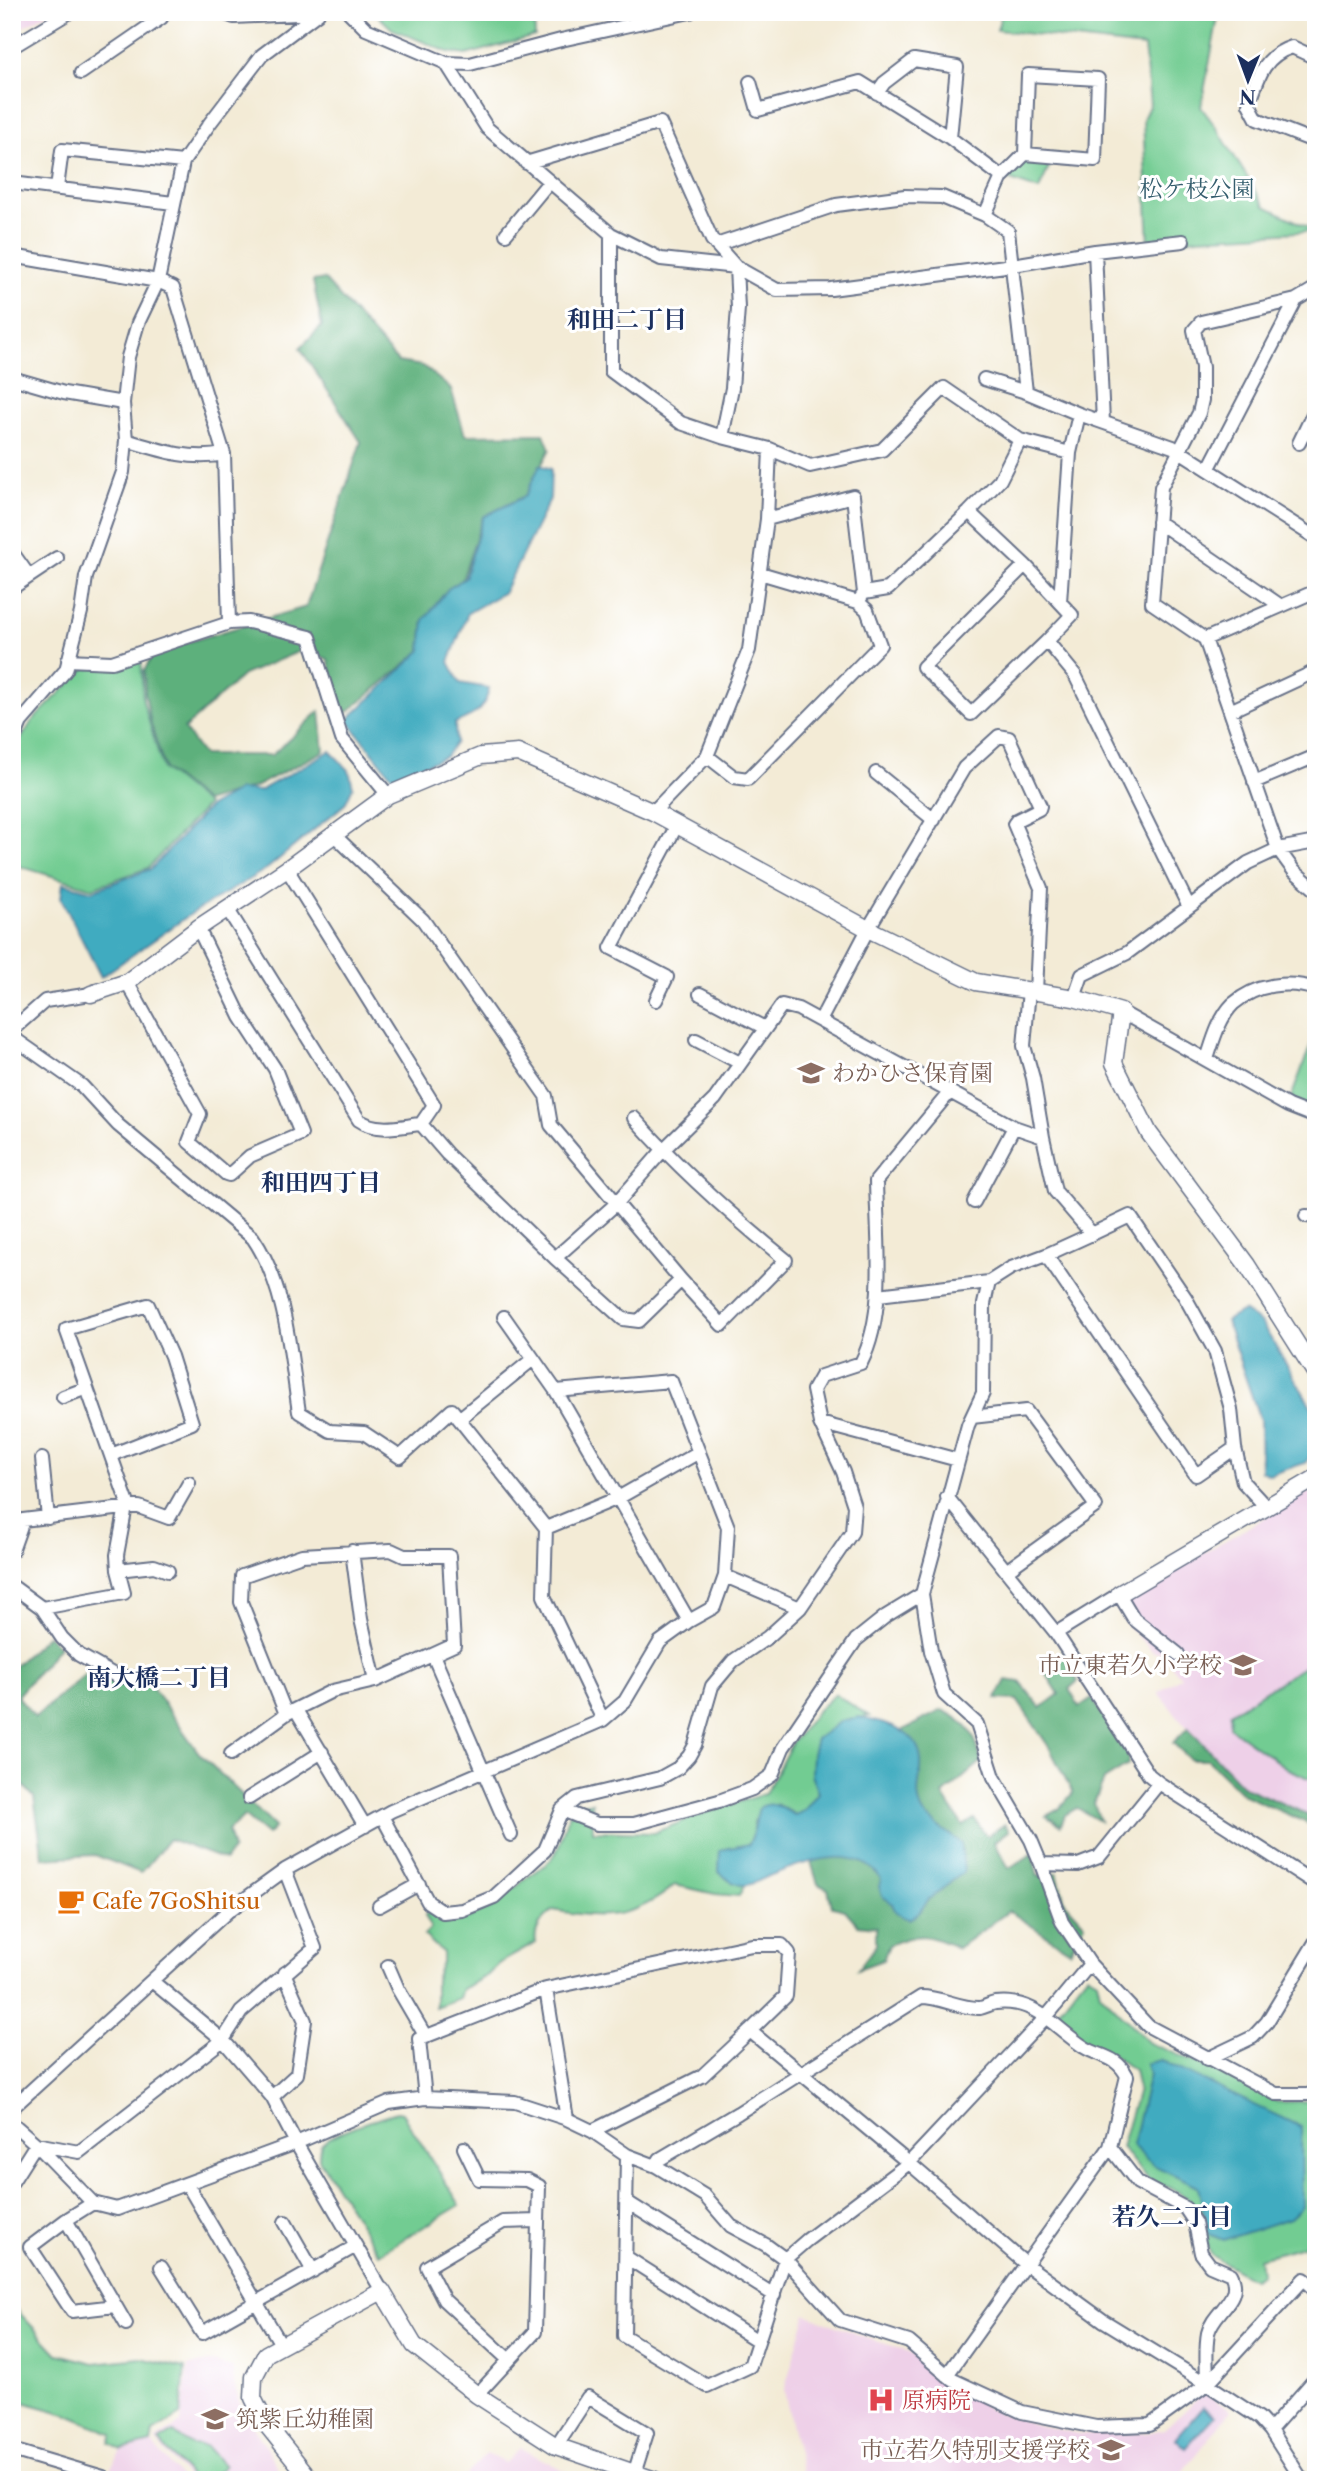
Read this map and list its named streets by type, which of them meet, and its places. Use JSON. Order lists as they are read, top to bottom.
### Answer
{
  "districts": [
    "和田二丁目",
    "和田四丁目",
    "南大橋二丁目",
    "若久二丁目"
  ],
  "parks": ["松ケ枝公園"],
  "places": {
    "school or university": [
      "わかひさ保育園",
      "市立東若久小学校",
      "筑紫丘幼稚園",
      "市立若久特別支援学校"
    ],
    "cafe": ["Cafe 7GoShitsu"],
    "hospital": ["原病院"]
  },
  "north": "bottom"
}
